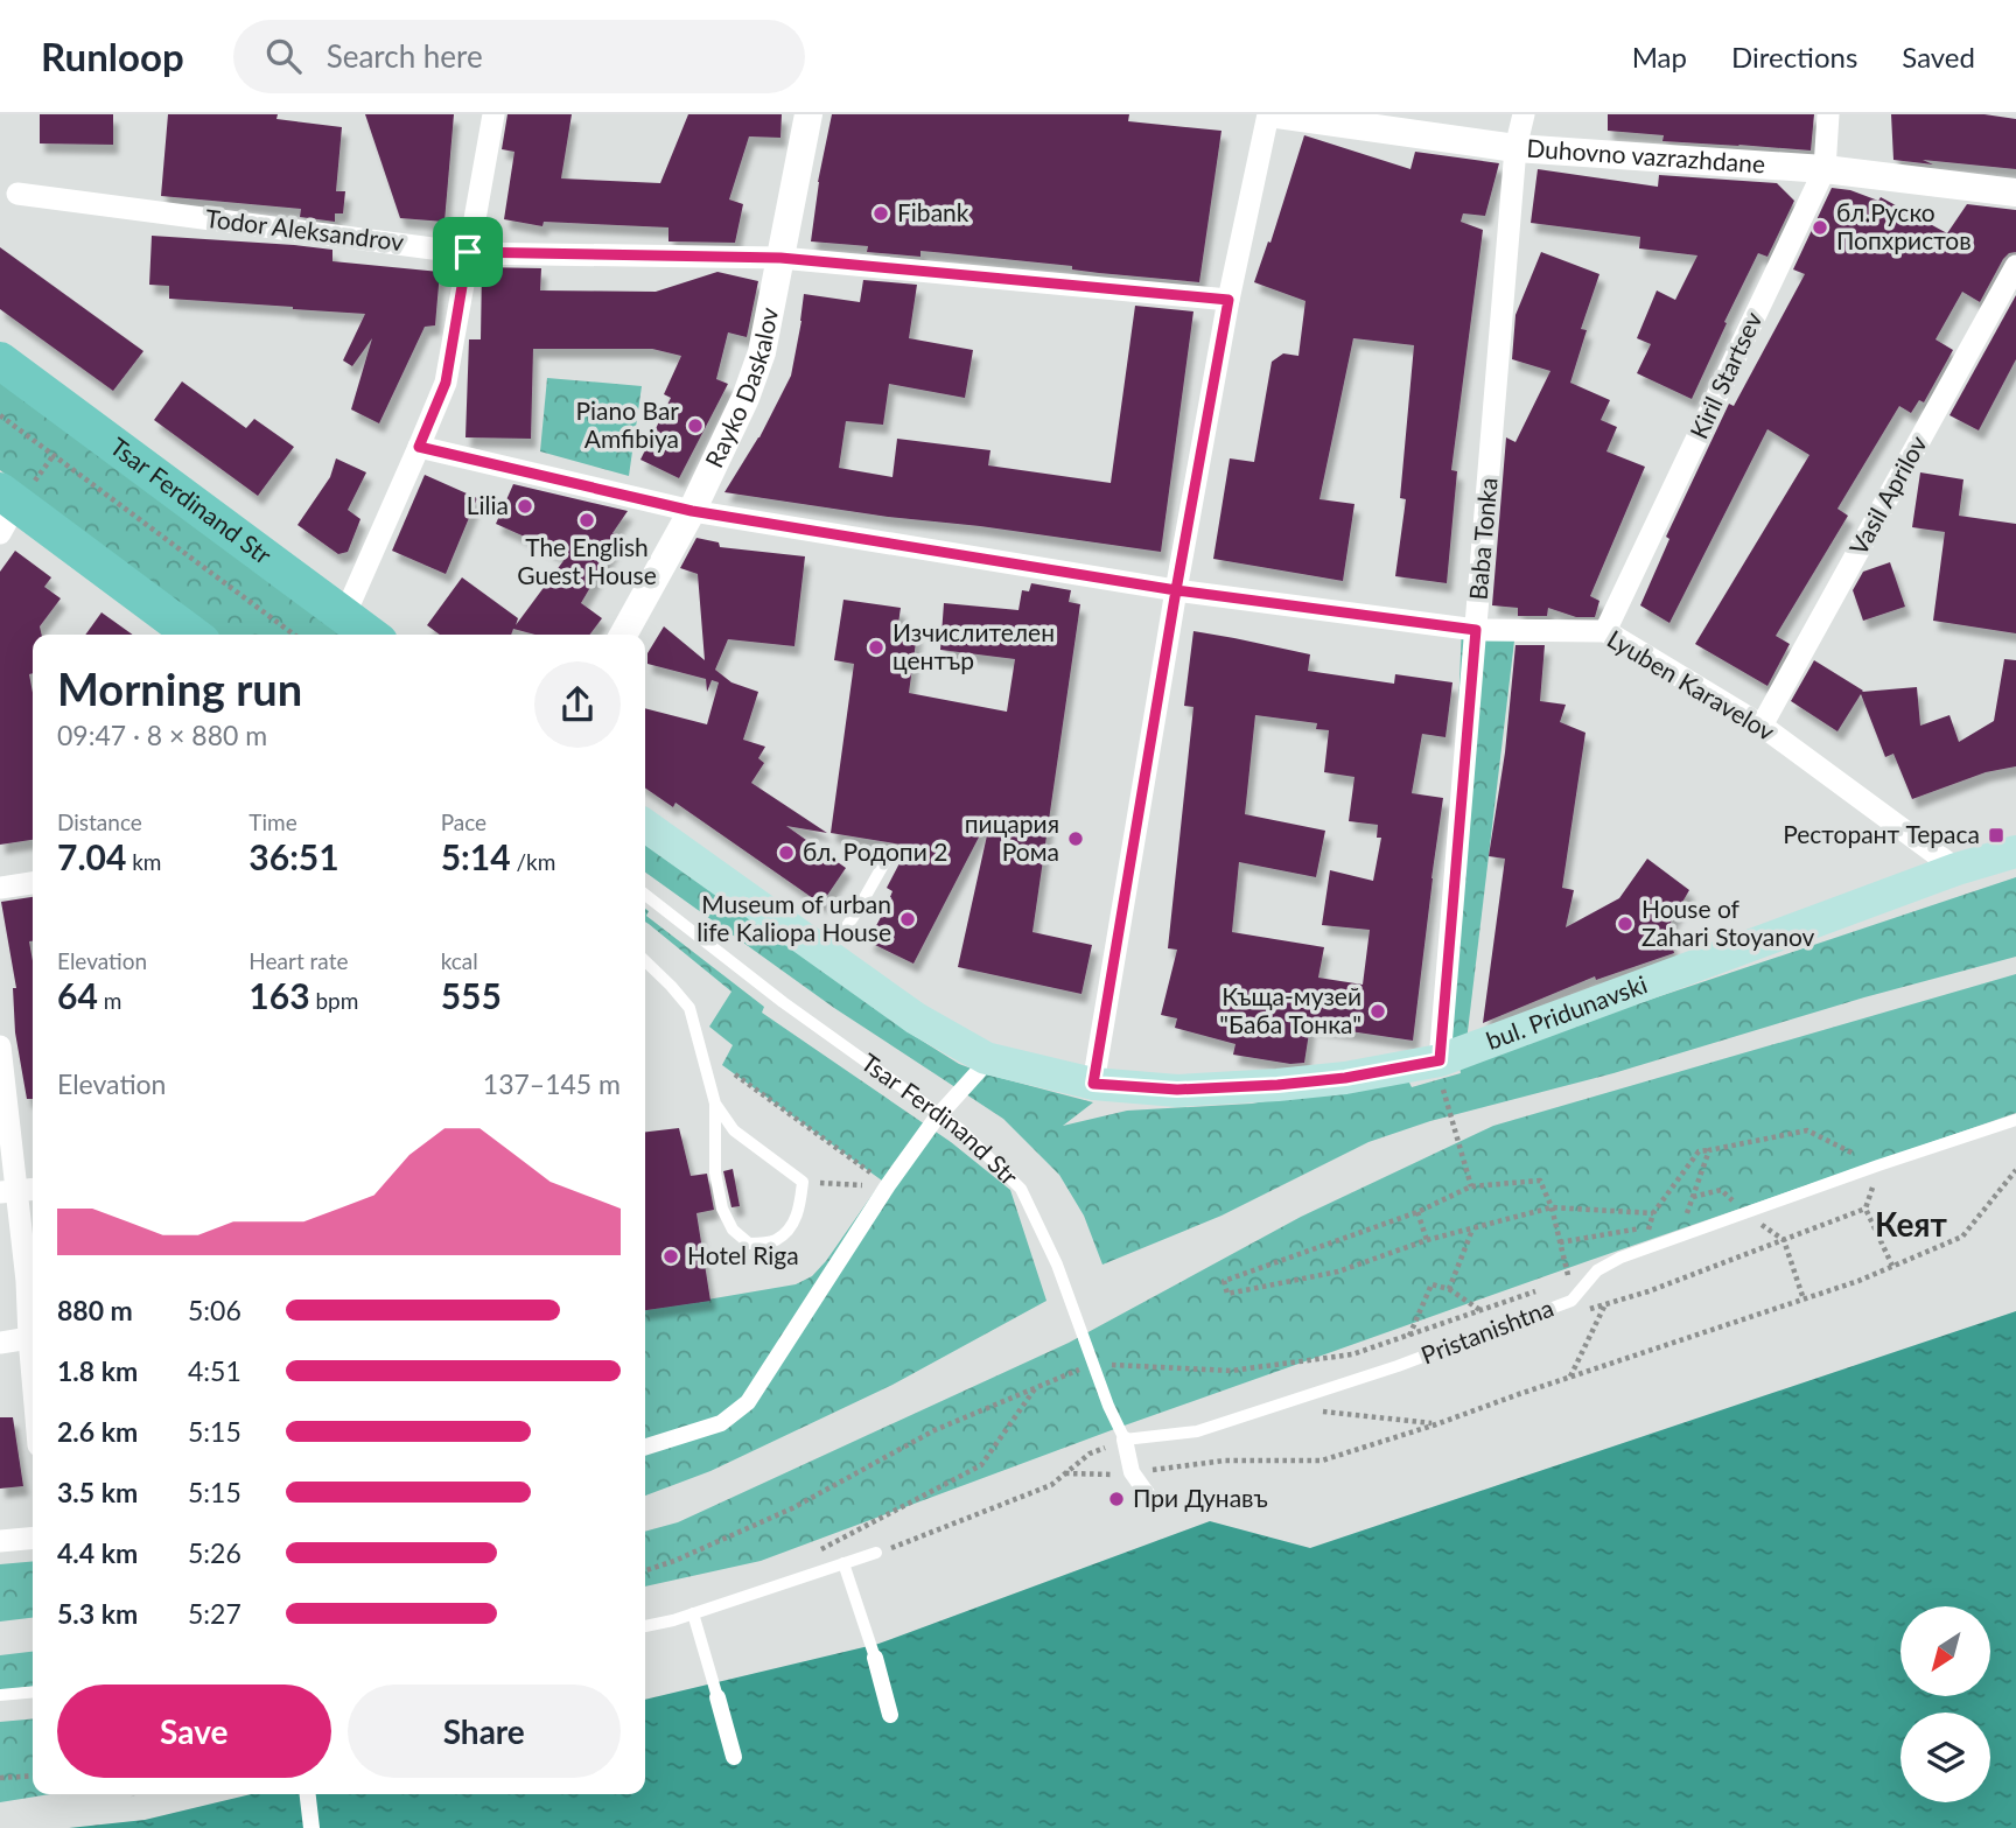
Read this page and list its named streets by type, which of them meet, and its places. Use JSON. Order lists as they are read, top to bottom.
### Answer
{
  "streets": {
    "main road": ["Tsar Ferdinand Str", "bul. Pridunavski"],
    "street": [
      "Duhovno vazrazhdane",
      "Todor Aleksandrov",
      "Kiril Startsev",
      "Rayko Daskalov",
      "Vasil Aprilov",
      "Baba Tonka",
      "Lyuben Karavelov"
    ],
    "lane": ["Pristanishtna"]
  },
  "crossings": [
    ["Duhovno vazrazhdane", "Kiril Startsev"],
    ["Duhovno vazrazhdane", "Baba Tonka"],
    ["Todor Aleksandrov", "Rayko Daskalov"],
    ["Kiril Startsev", "Lyuben Karavelov"],
    ["Rayko Daskalov", "Lyuben Karavelov"],
    ["Vasil Aprilov", "Lyuben Karavelov"],
    ["Tsar Ferdinand Str", "Pristanishtna"],
    ["Baba Tonka", "Lyuben Karavelov"],
    ["Baba Tonka", "bul. Pridunavski"],
    ["Lyuben Karavelov", "bul. Pridunavski"]
  ],
  "districts": ["Кеят"],
  "places": {
    "other": [
      "Fibank",
      "бл.Руско Попхристов",
      "Piano Bar Amfibiya",
      "Lilia",
      "The English Guest House",
      "Изчислителен център",
      "пицария Рома",
      "бл. Родопи 2",
      "Museum of urban life Kaliopa House",
      "House of Zahari Stoyanov",
      "Къща-музей \"Баба Тонка\"",
      "Hotel Riga",
      "При Дунавъ"
    ],
    "transit": ["Ресторант Тераса"]
  },
  "north": "bottom left",
  "page": {
    "header": "Runloop",
    "search": "Search here",
    "nav": ["Map", "Directions", "Saved"],
    "heading": ["Morning run", "09:47 · 8 × 880 m"],
    "stats": [
      ["Distance", "7.04 km"],
      ["Time", "36:51"],
      ["Pace", "5:14 /km"],
      ["Elevation", "64 m"],
      ["Heart rate", "163 bpm"],
      ["kcal", "555"]
    ],
    "chart": ["Elevation", "137–145 m"],
    "list": [
      {
        "name": "880 m",
        "note": "5:06"
      },
      {
        "name": "1.8 km",
        "note": "4:51"
      },
      {
        "name": "2.6 km",
        "note": "5:15"
      },
      {
        "name": "3.5 km",
        "note": "5:15"
      },
      {
        "name": "4.4 km",
        "note": "5:26"
      },
      {
        "name": "5.3 km",
        "note": "5:27"
      }
    ],
    "buttons": ["Save", "Share"]
  }
}
